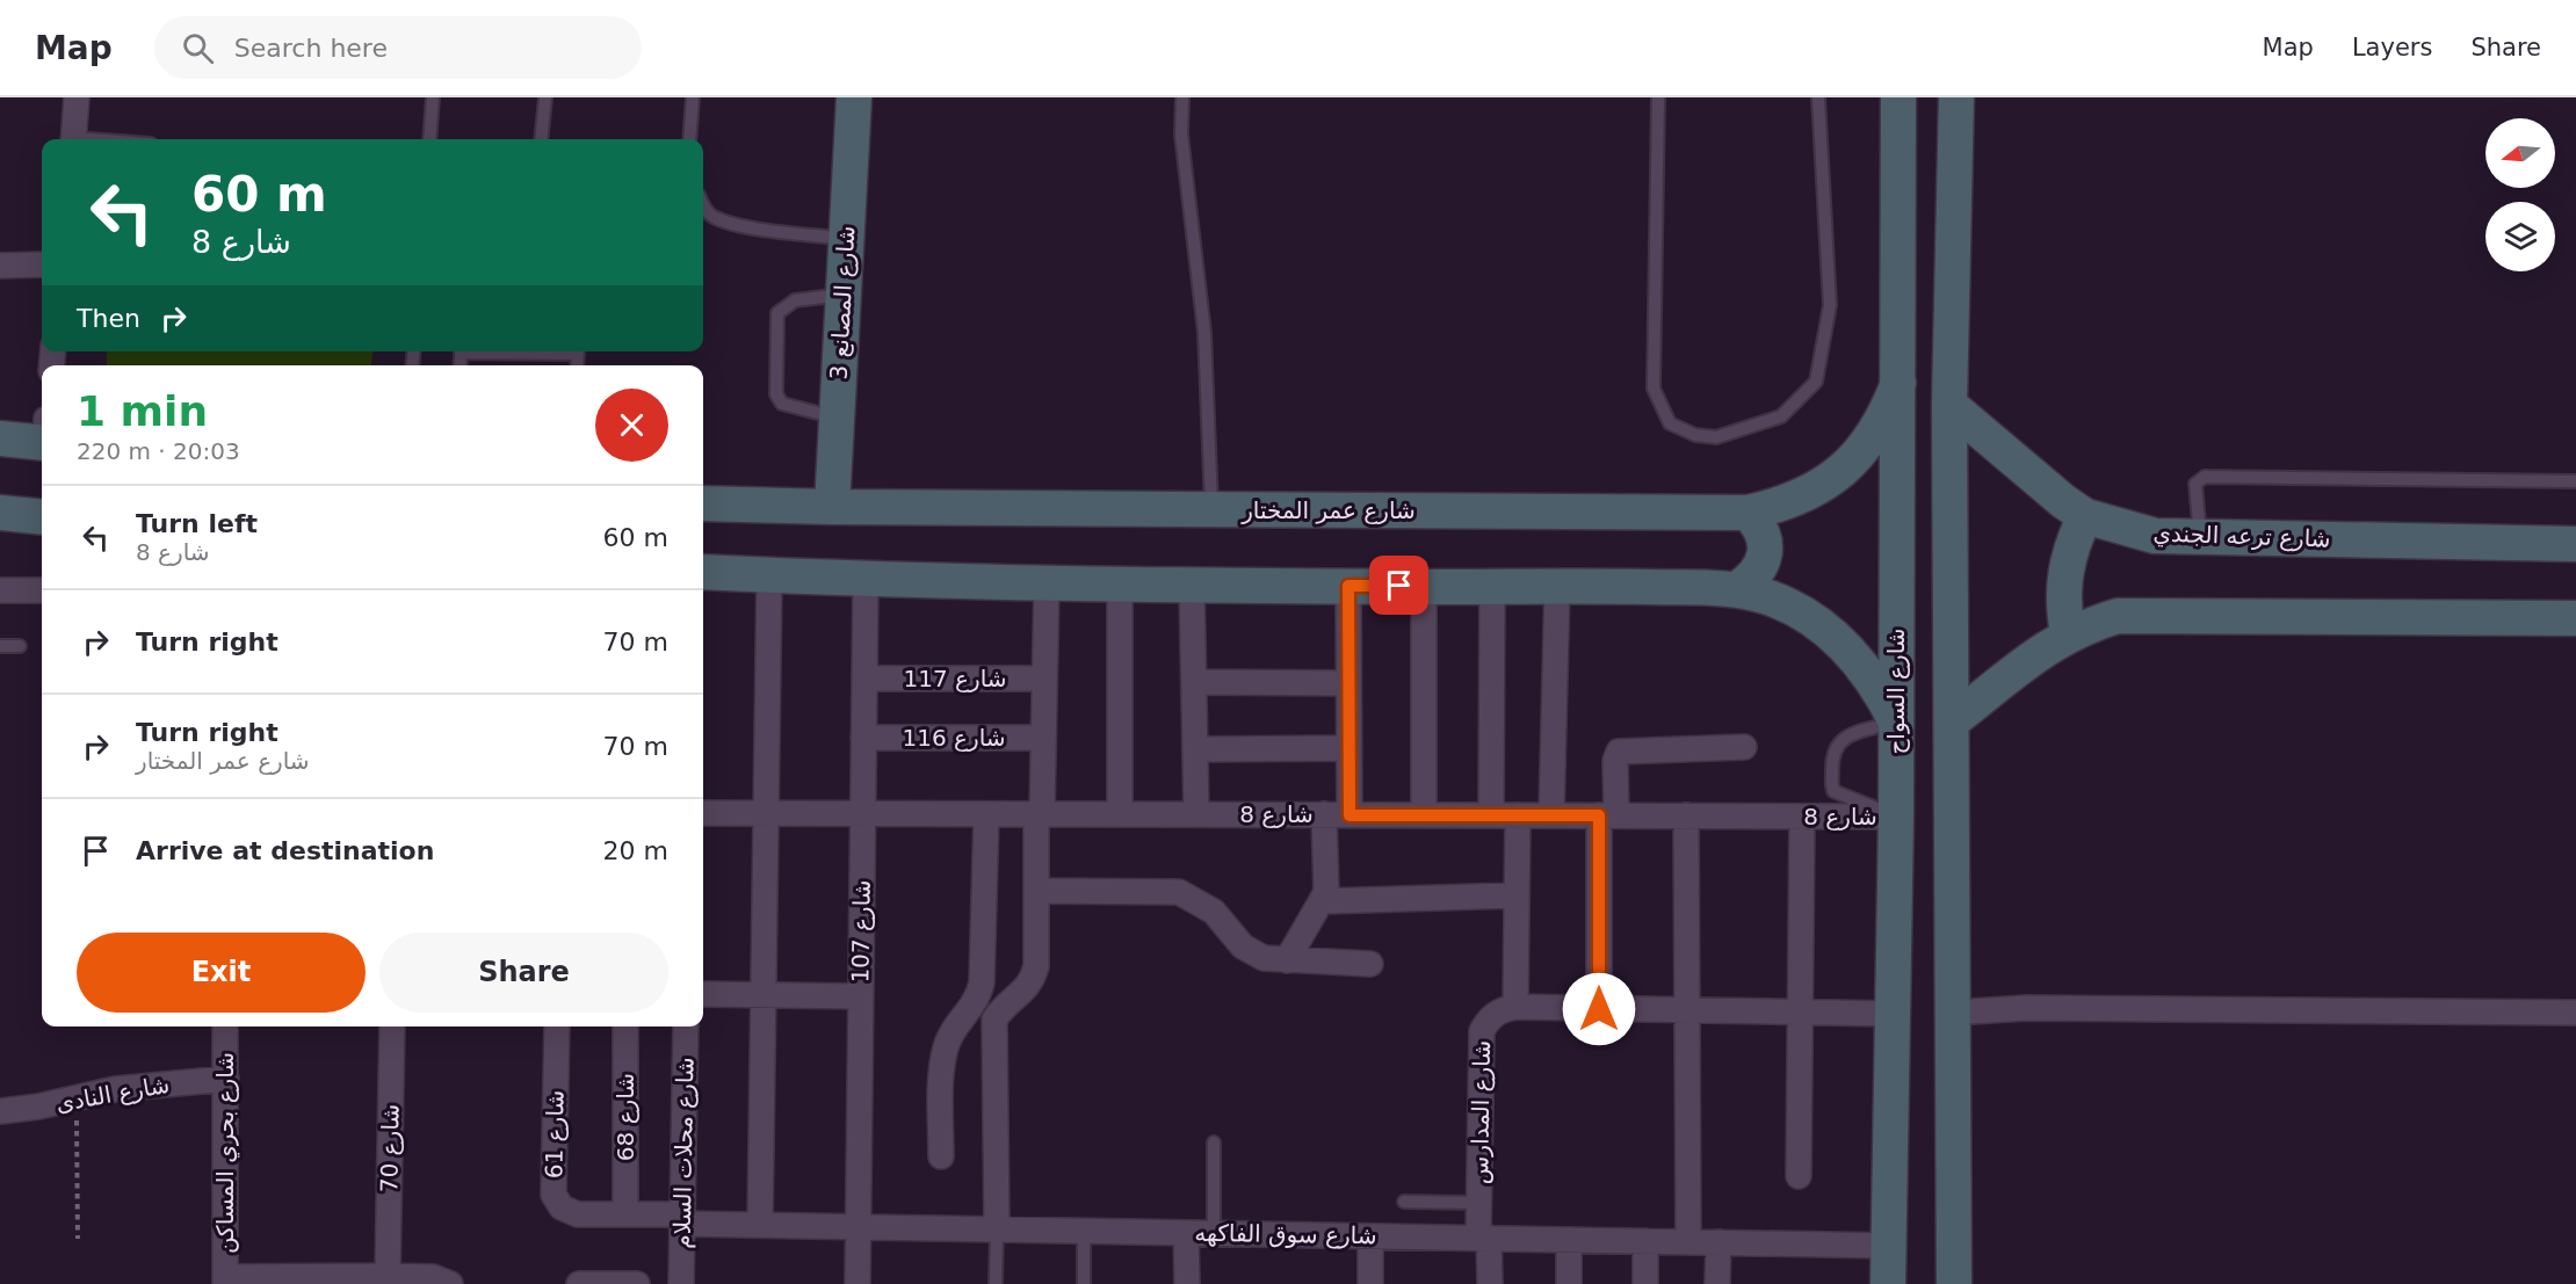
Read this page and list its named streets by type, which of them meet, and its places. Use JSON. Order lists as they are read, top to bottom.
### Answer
{
  "streets": {
    "main road": [
      "شارع المصانع 3",
      "شارع عمر المختار",
      "شارع ترعه الجندي",
      "شارع السواح"
    ],
    "street": [
      "شارع 117",
      "شارع 116",
      "شارع 8",
      "شارع 107",
      "شارع النادى",
      "شارع المدارس",
      "شارع 68",
      "شارع 61",
      "شارع 70",
      "شارع بحري المساكن",
      "شارع محلات السلام",
      "شارع سوق الفاكهه"
    ]
  },
  "crossings": [
    ["شارع المصانع 3", "شارع عمر المختار"],
    ["شارع عمر المختار", "شارع السواح"],
    ["شارع 117", "شارع 107"],
    ["شارع السواح", "شارع 8"],
    ["شارع السواح", "شارع سوق الفاكهه"],
    ["شارع 116", "شارع 107"],
    ["شارع 8", "شارع 107"],
    ["شارع 107", "شارع سوق الفاكهه"],
    ["شارع النادى", "شارع بحري المساكن"],
    ["شارع المدارس", "شارع سوق الفاكهه"],
    ["شارع 68", "شارع 61"],
    ["شارع 61", "شارع محلات السلام"],
    ["شارع 61", "شارع سوق الفاكهه"],
    ["شارع محلات السلام", "شارع سوق الفاكهه"]
  ],
  "north": "left",
  "page": {
    "header": "Map",
    "search": "Search here",
    "nav": ["Map", "Layers", "Share"],
    "turn": ["60 m", "شارع 8"],
    "then": "Then",
    "heading": ["1 min", "220 m · 20:03"],
    "list": [
      {
        "name": "Turn left",
        "note": "شارع 8",
        "value": "60 m"
      },
      {
        "name": "Turn right",
        "value": "70 m"
      },
      {
        "name": "Turn right",
        "note": "شارع عمر المختار",
        "value": "70 m"
      },
      {
        "name": "Arrive at destination",
        "value": "20 m"
      }
    ],
    "buttons": ["Exit", "Share"]
  }
}
